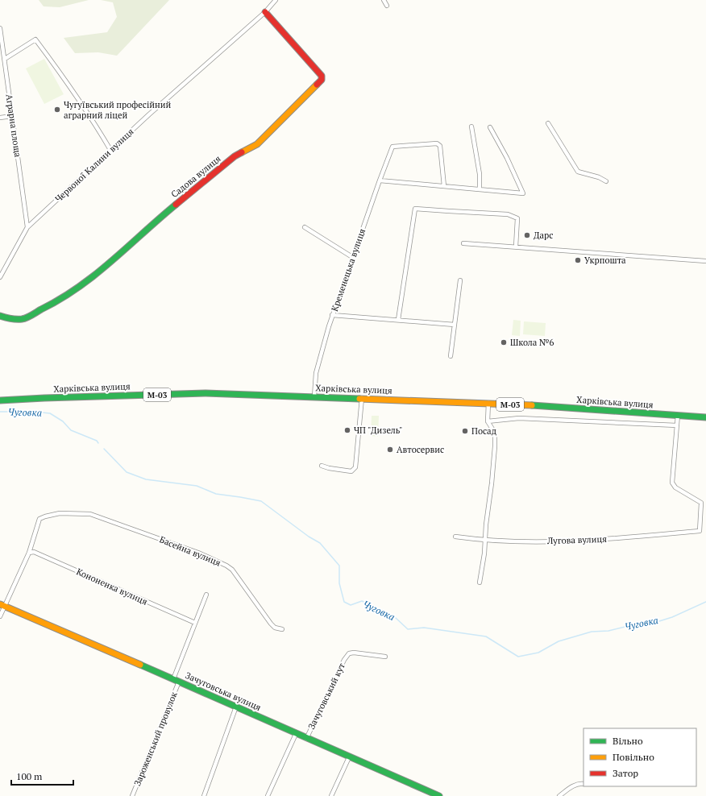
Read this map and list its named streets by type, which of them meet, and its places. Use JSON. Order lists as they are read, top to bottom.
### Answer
{
  "streets": {
    "main road": [
      "Садова вулиця",
      "Харківська вулиця",
      "М-03",
      "Зачуговська вулиця"
    ],
    "street": [
      "Аграрна площа",
      "Червоної Калини вулиця",
      "Кременецька вулиця",
      "Лугова вулиця",
      "Басейна вулиця",
      "Кононенка вулиця",
      "Зачуговський кут",
      "Зароженський провулок"
    ]
  },
  "crossings": [
    ["Аграрна площа", "Червоної Калини вулиця"],
    ["Червоної Калини вулиця", "Садова вулиця"],
    ["Кременецька вулиця", "Харківська вулиця"],
    ["Басейна вулиця", "Кононенка вулиця"],
    ["Кононенка вулиця", "Зароженський провулок"],
    ["Зачуговська вулиця", "Зачуговський кут"],
    ["Зачуговська вулиця", "Зароженський провулок"]
  ],
  "water": ["Чуговка"],
  "places": [
    "Чугуївський професійний аграрний ліцей",
    "Дарс",
    "Укрпошта",
    "Школа №6",
    "ЧП \"Дизель\"",
    "Посад",
    "Автосервис"
  ],
  "legend": ["Вільно", "Повільно", "Затор"],
  "scale_bar": "100 m"
}
